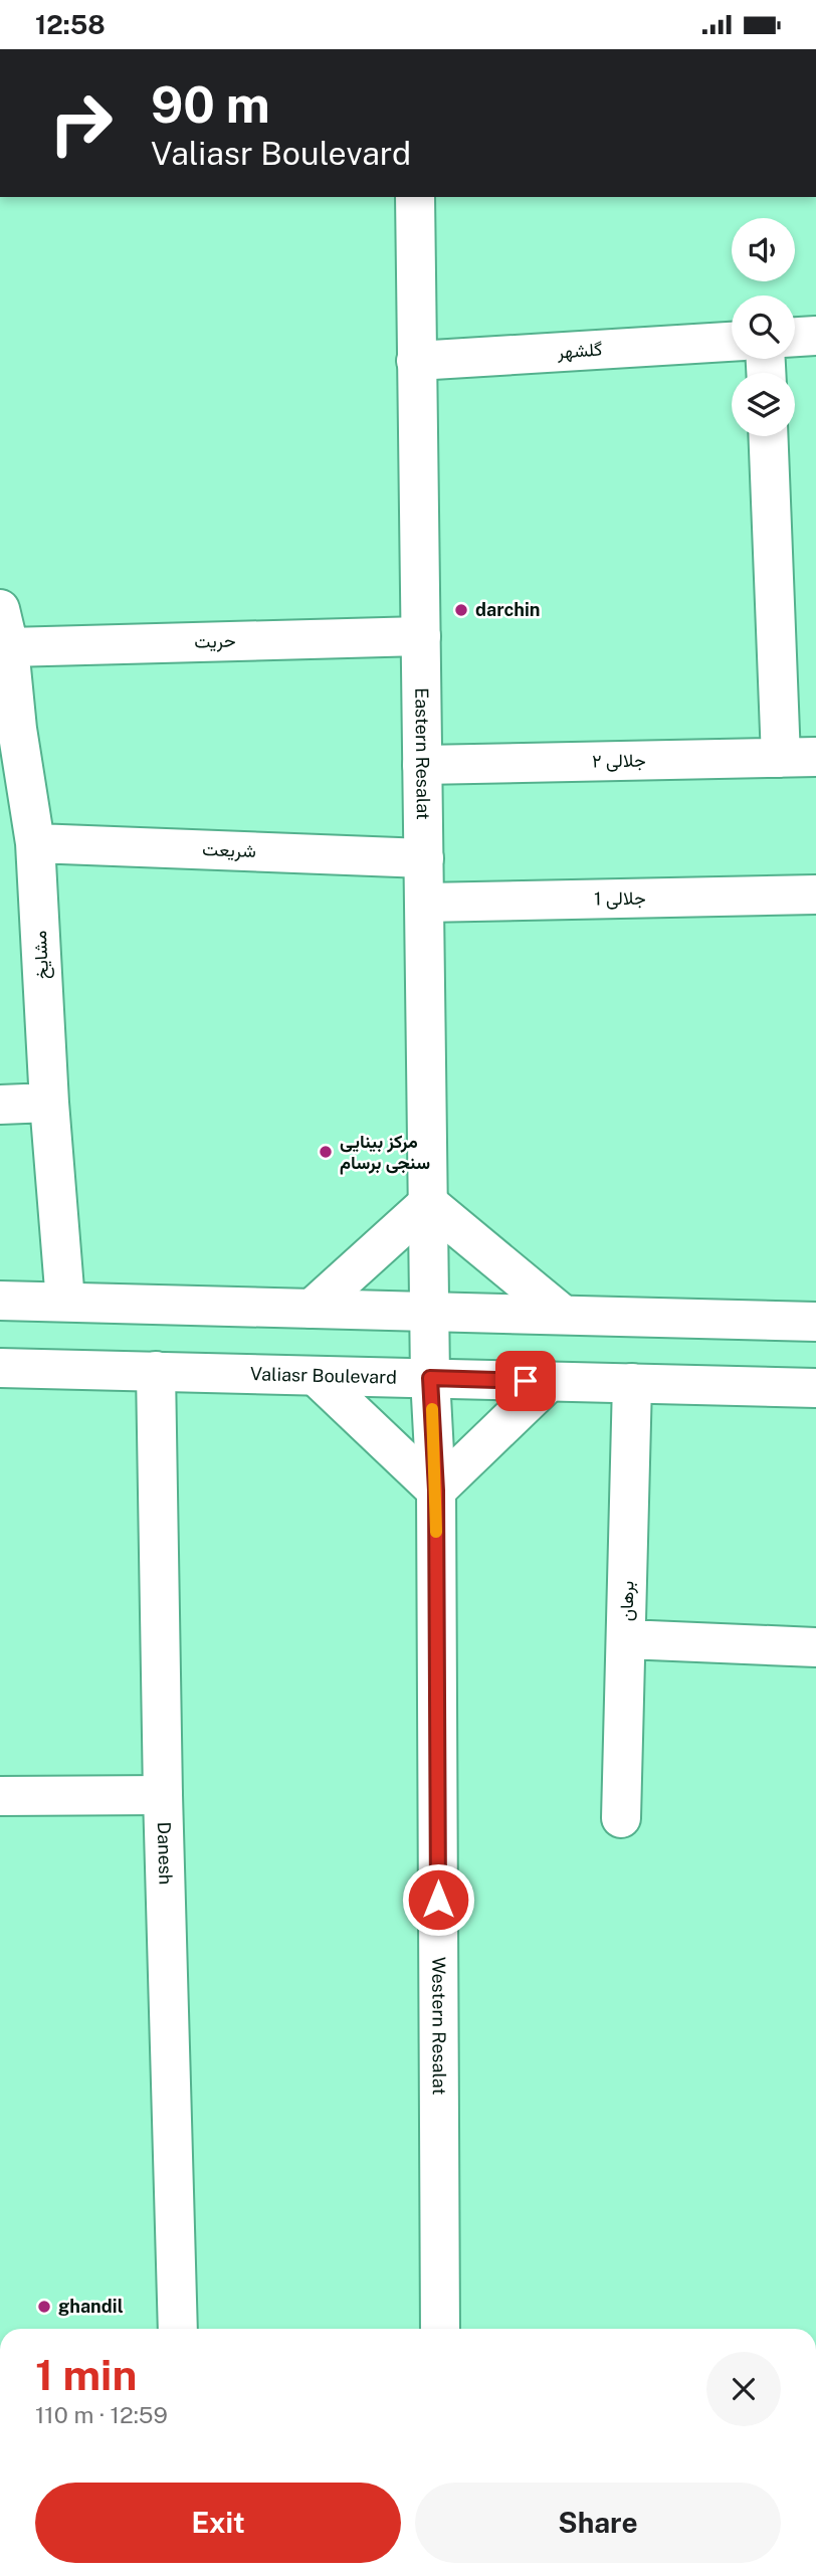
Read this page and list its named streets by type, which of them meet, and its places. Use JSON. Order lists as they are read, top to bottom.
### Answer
{
  "streets": {
    "street": [
      "گلشهر",
      "حریت",
      "Eastern Resalat",
      "جلالی ۲",
      "شریعت",
      "جلالی 1",
      "مشایخ",
      "Valiasr Boulevard",
      "برهان",
      "Danesh",
      "Western Resalat"
    ]
  },
  "crossings": [
    ["گلشهر", "Eastern Resalat"],
    ["حریت", "Eastern Resalat"],
    ["حریت", "مشایخ"],
    ["Eastern Resalat", "جلالی ۲"],
    ["Eastern Resalat", "شریعت"],
    ["Eastern Resalat", "جلالی 1"],
    ["Eastern Resalat", "Valiasr Boulevard"],
    ["Eastern Resalat", "Western Resalat"],
    ["شریعت", "مشایخ"],
    ["Valiasr Boulevard", "برهان"],
    ["Valiasr Boulevard", "Danesh"],
    ["Valiasr Boulevard", "Western Resalat"]
  ],
  "places": ["darchin", "مرکز بینایی سنجی برسام", "ghandil"],
  "page": {
    "status": "12:58",
    "turn": ["90 m", "Valiasr Boulevard"],
    "heading": ["1 min", "110 m · 12:59"],
    "buttons": ["Exit", "Share"]
  }
}
